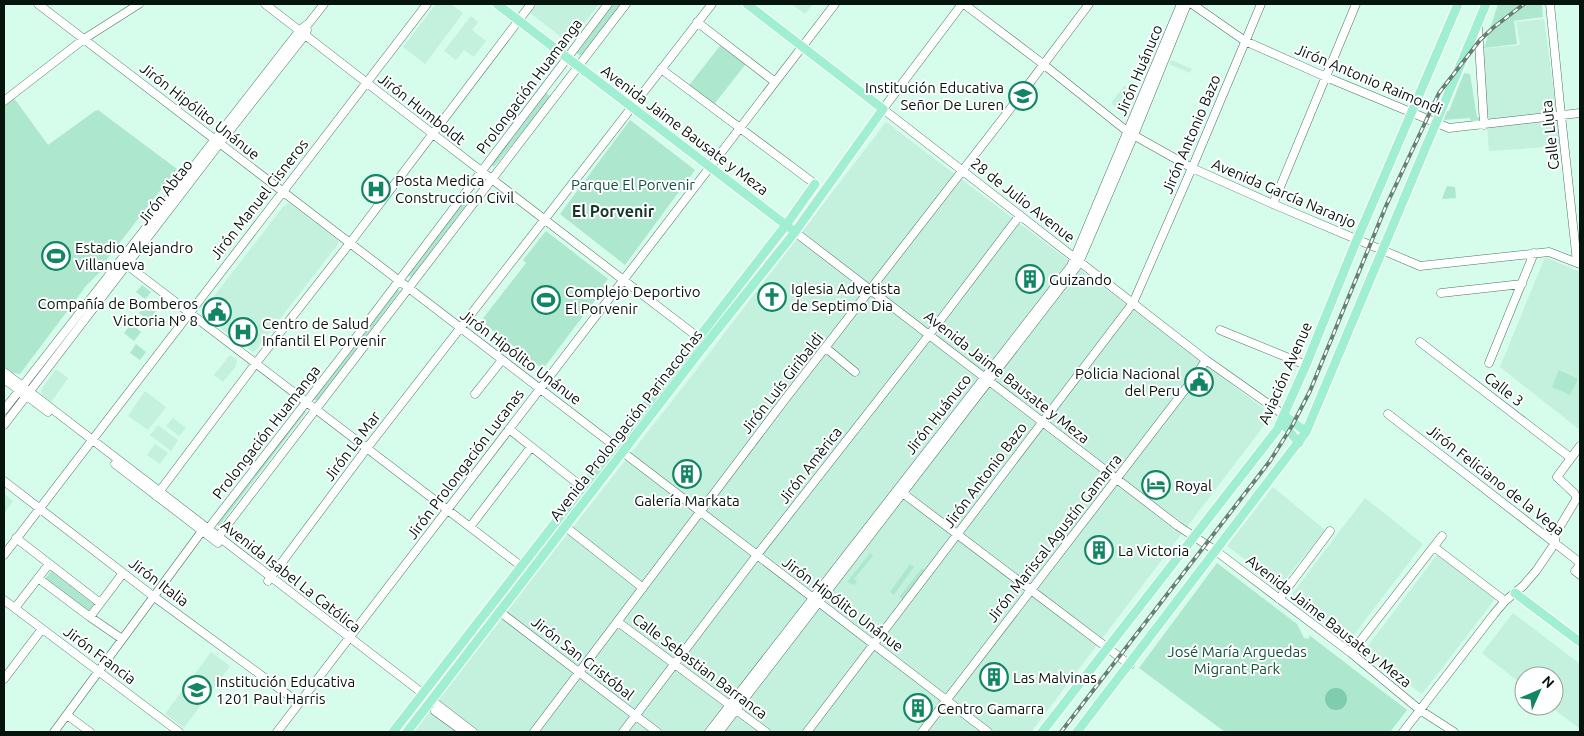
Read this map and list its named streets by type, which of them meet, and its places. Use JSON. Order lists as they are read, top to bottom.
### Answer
{
  "streets": {
    "main road": [
      "Avenida Jaime Bausate y Meza",
      "28 de Julio Avenue",
      "Aviación Avenue",
      "Avenida Prolongación Parinacochas"
    ],
    "street": [
      "Jirón Huánuco",
      "Jirón Antonio Raimondi",
      "Prolongación Huamanga",
      "Jirón Humboldt",
      "Jirón Hipólito Unánue",
      "Jirón Antonio Bazo",
      "Calle Lluta",
      "Jirón Abtao",
      "Avenida García Naranjo",
      "Jirón Manuel Cisneros",
      "Jirón Luís Giribaldi",
      "Calle 3",
      "Jirón La Mar",
      "Jirón Prolongación Lucanas",
      "Jirón Amèrica",
      "Jirón Feliciano de la Vega",
      "Jirón Mariscal Agustín Gamarra",
      "Avenida Isabel La Católica",
      "Jirón Italia",
      "Jirón Francia",
      "Jirón San Cristóbal",
      "Calle Sebastian Barranca"
    ]
  },
  "crossings": [
    ["Jirón Huánuco", "Jirón Hipólito Unánue"],
    ["Jirón Huánuco", "Avenida Jaime Bausate y Meza"],
    ["Jirón Huánuco", "Avenida García Naranjo"],
    ["Jirón Huánuco", "28 de Julio Avenue"],
    ["Jirón Huánuco", "Calle Sebastian Barranca"],
    ["Jirón Antonio Raimondi", "Jirón Antonio Bazo"],
    ["Jirón Antonio Raimondi", "Calle Lluta"],
    ["Jirón Antonio Raimondi", "Aviación Avenue"],
    ["Prolongación Huamanga", "Jirón Humboldt"],
    ["Prolongación Huamanga", "Jirón Hipólito Unánue"],
    ["Prolongación Huamanga", "Avenida Jaime Bausate y Meza"],
    ["Prolongación Huamanga", "Avenida Isabel La Católica"],
    ["Prolongación Huamanga", "Jirón Italia"],
    ["Prolongación Huamanga", "Jirón Francia"],
    ["Jirón Humboldt", "Jirón Abtao"],
    ["Jirón Humboldt", "Jirón Manuel Cisneros"],
    ["Jirón Humboldt", "Avenida Prolongación Parinacochas"],
    ["Jirón Humboldt", "Jirón La Mar"],
    ["Jirón Humboldt", "Jirón Prolongación Lucanas"],
    ["Jirón Hipólito Unánue", "Jirón Antonio Bazo"],
    ["Jirón Hipólito Unánue", "Jirón Abtao"],
    ["Jirón Hipólito Unánue", "Jirón Manuel Cisneros"],
    ["Jirón Hipólito Unánue", "Jirón Luís Giribaldi"],
    ["Jirón Hipólito Unánue", "Avenida Prolongación Parinacochas"],
    ["Jirón Hipólito Unánue", "Jirón La Mar"],
    ["Jirón Hipólito Unánue", "Jirón Prolongación Lucanas"],
    ["Jirón Hipólito Unánue", "Jirón Amèrica"],
    ["Jirón Hipólito Unánue", "Jirón Mariscal Agustín Gamarra"],
    ["Avenida Jaime Bausate y Meza", "Jirón Antonio Bazo"],
    ["Avenida Jaime Bausate y Meza", "Aviación Avenue"],
    ["Avenida Jaime Bausate y Meza", "Jirón Luís Giribaldi"],
    ["Avenida Jaime Bausate y Meza", "Avenida Prolongación Parinacochas"],
    ["Avenida Jaime Bausate y Meza", "Jirón La Mar"],
    ["Avenida Jaime Bausate y Meza", "Jirón Prolongación Lucanas"],
    ["Avenida Jaime Bausate y Meza", "Jirón Amèrica"],
    ["Avenida Jaime Bausate y Meza", "Jirón Mariscal Agustín Gamarra"],
    ["Jirón Antonio Bazo", "Avenida García Naranjo"],
    ["Jirón Antonio Bazo", "28 de Julio Avenue"],
    ["Calle Lluta", "Avenida García Naranjo"],
    ["Jirón Abtao", "Avenida Isabel La Católica"],
    ["Avenida García Naranjo", "Aviación Avenue"],
    ["Avenida García Naranjo", "Jirón Luís Giribaldi"],
    ["Jirón Manuel Cisneros", "Avenida Isabel La Católica"],
    ["Jirón Manuel Cisneros", "Jirón Italia"],
    ["28 de Julio Avenue", "Aviación Avenue"],
    ["28 de Julio Avenue", "Jirón Luís Giribaldi"],
    ["28 de Julio Avenue", "Avenida Prolongación Parinacochas"],
    ["28 de Julio Avenue", "Jirón Prolongación Lucanas"],
    ["28 de Julio Avenue", "Jirón Amèrica"],
    ["28 de Julio Avenue", "Jirón Mariscal Agustín Gamarra"],
    ["Jirón Luís Giribaldi", "Jirón San Cristóbal"],
    ["Jirón Luís Giribaldi", "Calle Sebastian Barranca"],
    ["Avenida Prolongación Parinacochas", "Avenida Isabel La Católica"],
    ["Avenida Prolongación Parinacochas", "Jirón San Cristóbal"],
    ["Jirón La Mar", "Avenida Isabel La Católica"],
    ["Jirón Prolongación Lucanas", "Avenida Isabel La Católica"],
    ["Jirón Prolongación Lucanas", "Jirón Italia"],
    ["Jirón Amèrica", "Jirón San Cristóbal"],
    ["Jirón Amèrica", "Calle Sebastian Barranca"]
  ],
  "districts": ["El Porvenir"],
  "parks": ["Parque El Porvenir", "José María Arguedas Migrant Park"],
  "places": {
    "school or university": ["Institución Educativa Señor De Luren", "Institución Educativa 1201 Paul Harris"],
    "hospital": ["Posta Medica Construccion Civil", "Centro de Salud Infantil El Porvenir"],
    "sports": ["Estadio Alejandro Villanueva", "Complejo Deportivo El Porvenir"],
    "building": [
      "Guizando",
      "Galería Markata",
      "La Victoria",
      "Las Malvinas",
      "Centro Gamarra"
    ],
    "church": ["Iglesia Advetista de Septimo Dia"],
    "public building": ["Compañía de Bomberos Victoria Nº 8", "Policia Nacional del Peru"],
    "hotel": ["Royal"]
  },
  "north": "top right"
}
